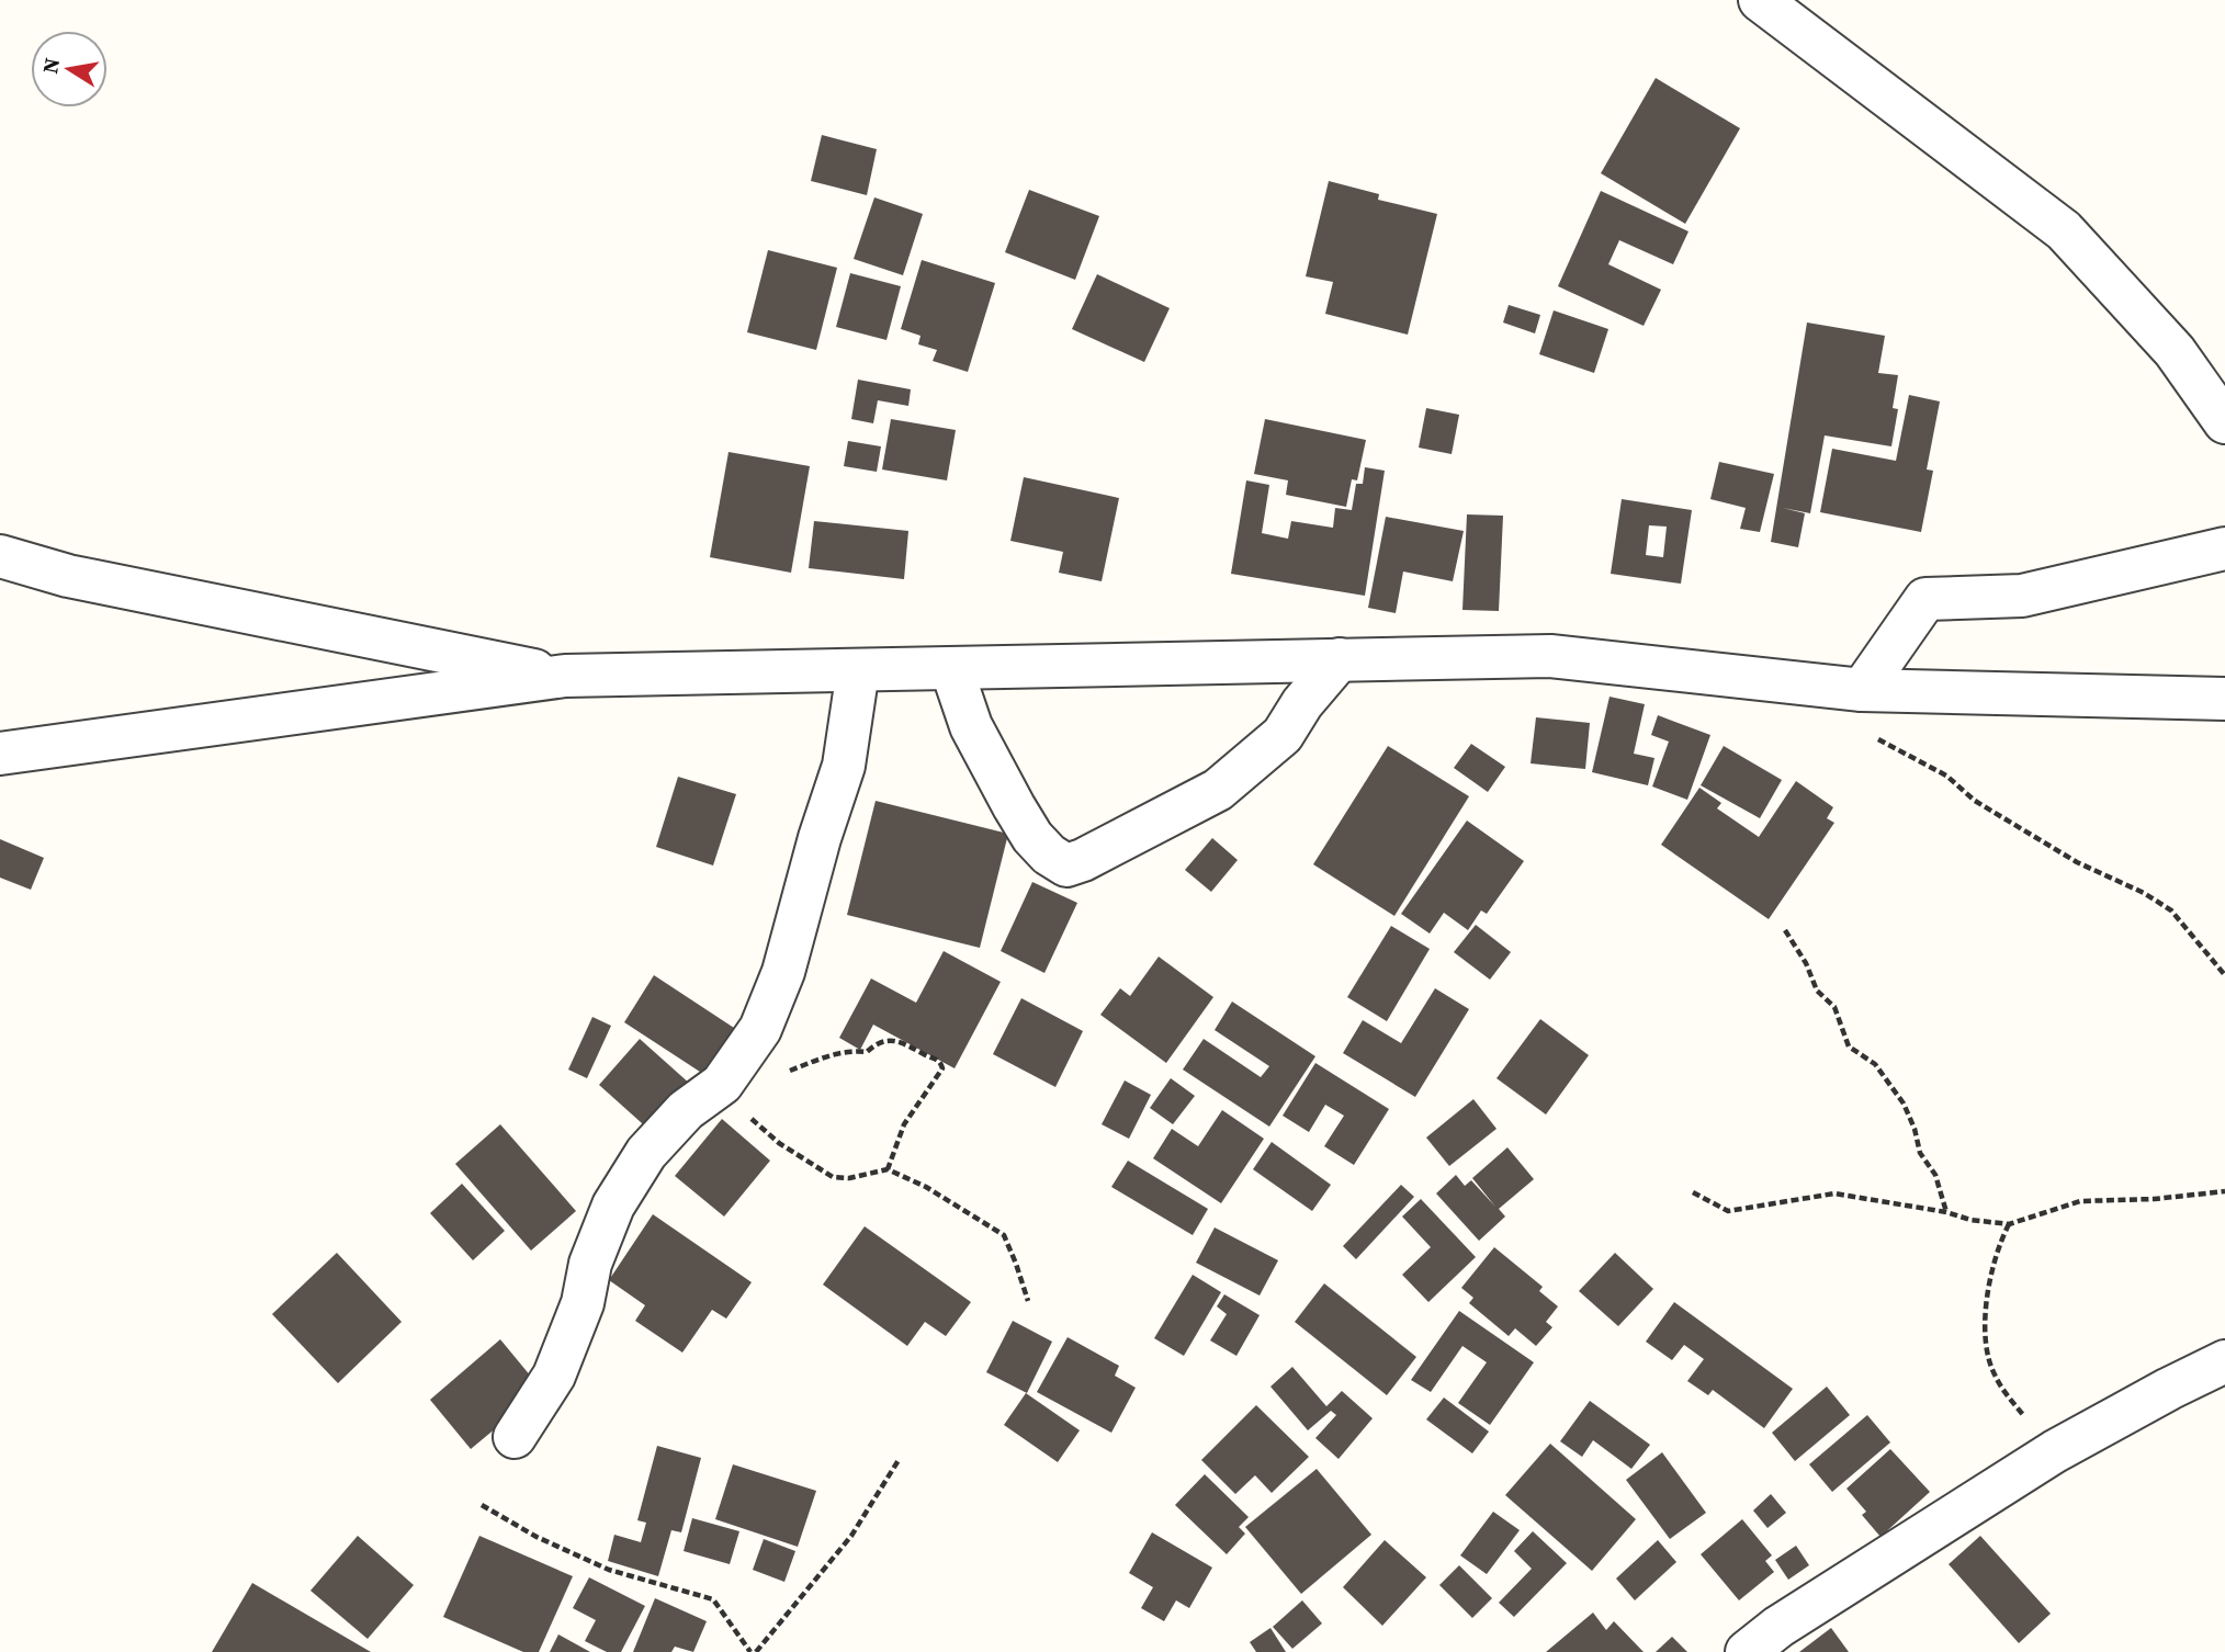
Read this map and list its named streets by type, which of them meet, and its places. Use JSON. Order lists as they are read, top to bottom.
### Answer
{
  "north": "left"
}
